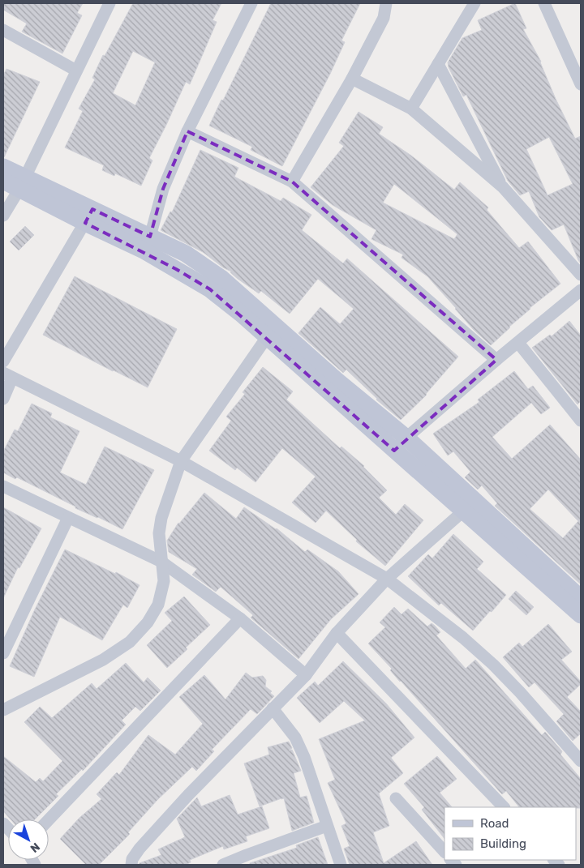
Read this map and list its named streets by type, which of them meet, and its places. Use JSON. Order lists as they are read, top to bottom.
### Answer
{
  "legend": ["Road", "Building"],
  "north": "bottom right"
}
